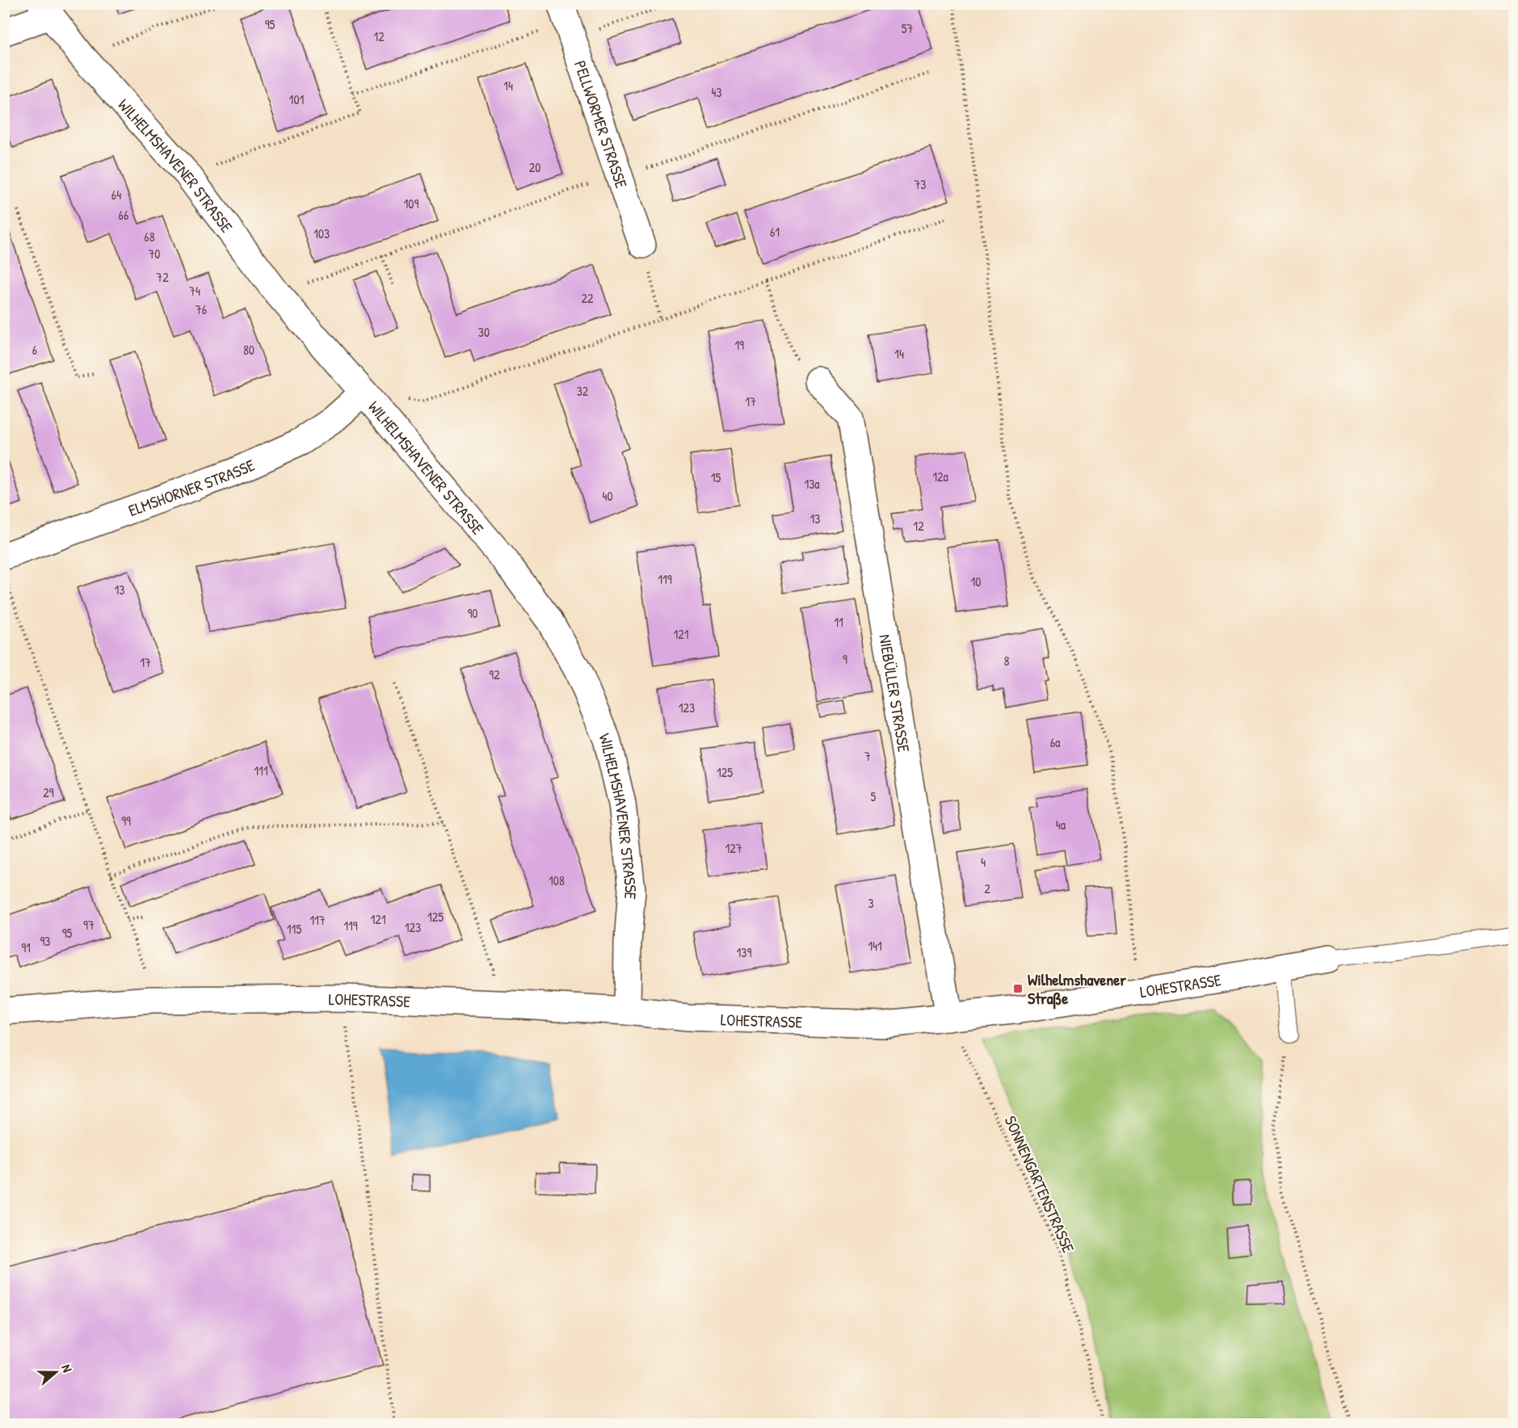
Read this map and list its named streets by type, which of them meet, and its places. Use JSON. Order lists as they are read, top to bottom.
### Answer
{
  "streets": {
    "street": [
      "PELLWORMER STRASSE",
      "WILHELMSHAVENER STRASSE",
      "ELMSHORNER STRASSE",
      "NIEBÜLLER STRASSE",
      "LOHESTRASSE"
    ],
    "path": ["SONNENGARTENSTRASSE"]
  },
  "crossings": [
    ["WILHELMSHAVENER STRASSE", "ELMSHORNER STRASSE"],
    ["WILHELMSHAVENER STRASSE", "LOHESTRASSE"],
    ["NIEBÜLLER STRASSE", "LOHESTRASSE"],
    ["NIEBÜLLER STRASSE", "SONNENGARTENSTRASSE"],
    ["LOHESTRASSE", "SONNENGARTENSTRASSE"]
  ],
  "places": {
    "transit": ["Wilhelmshavener Straße"]
  },
  "house_numbers": [
    "95",
    "57",
    "12",
    "14",
    "43",
    "101",
    "20",
    "73",
    "64",
    "109",
    "66",
    "61",
    "103",
    "68",
    "70",
    "72",
    "74",
    "22",
    "76",
    "30",
    "19",
    "6",
    "80",
    "14",
    "32",
    "17",
    "12a",
    "15",
    "13a",
    "40",
    "13",
    "12",
    "119",
    "10",
    "13",
    "90",
    "11",
    "121",
    "9",
    "8",
    "17",
    "92",
    "123",
    "6a",
    "7",
    "111",
    "125",
    "29",
    "5",
    "99",
    "4a",
    "127",
    "4",
    "108",
    "2",
    "3",
    "125",
    "121",
    "117",
    "97",
    "119",
    "123",
    "115",
    "95",
    "93",
    "141",
    "91",
    "139"
  ],
  "north": "right"
}
